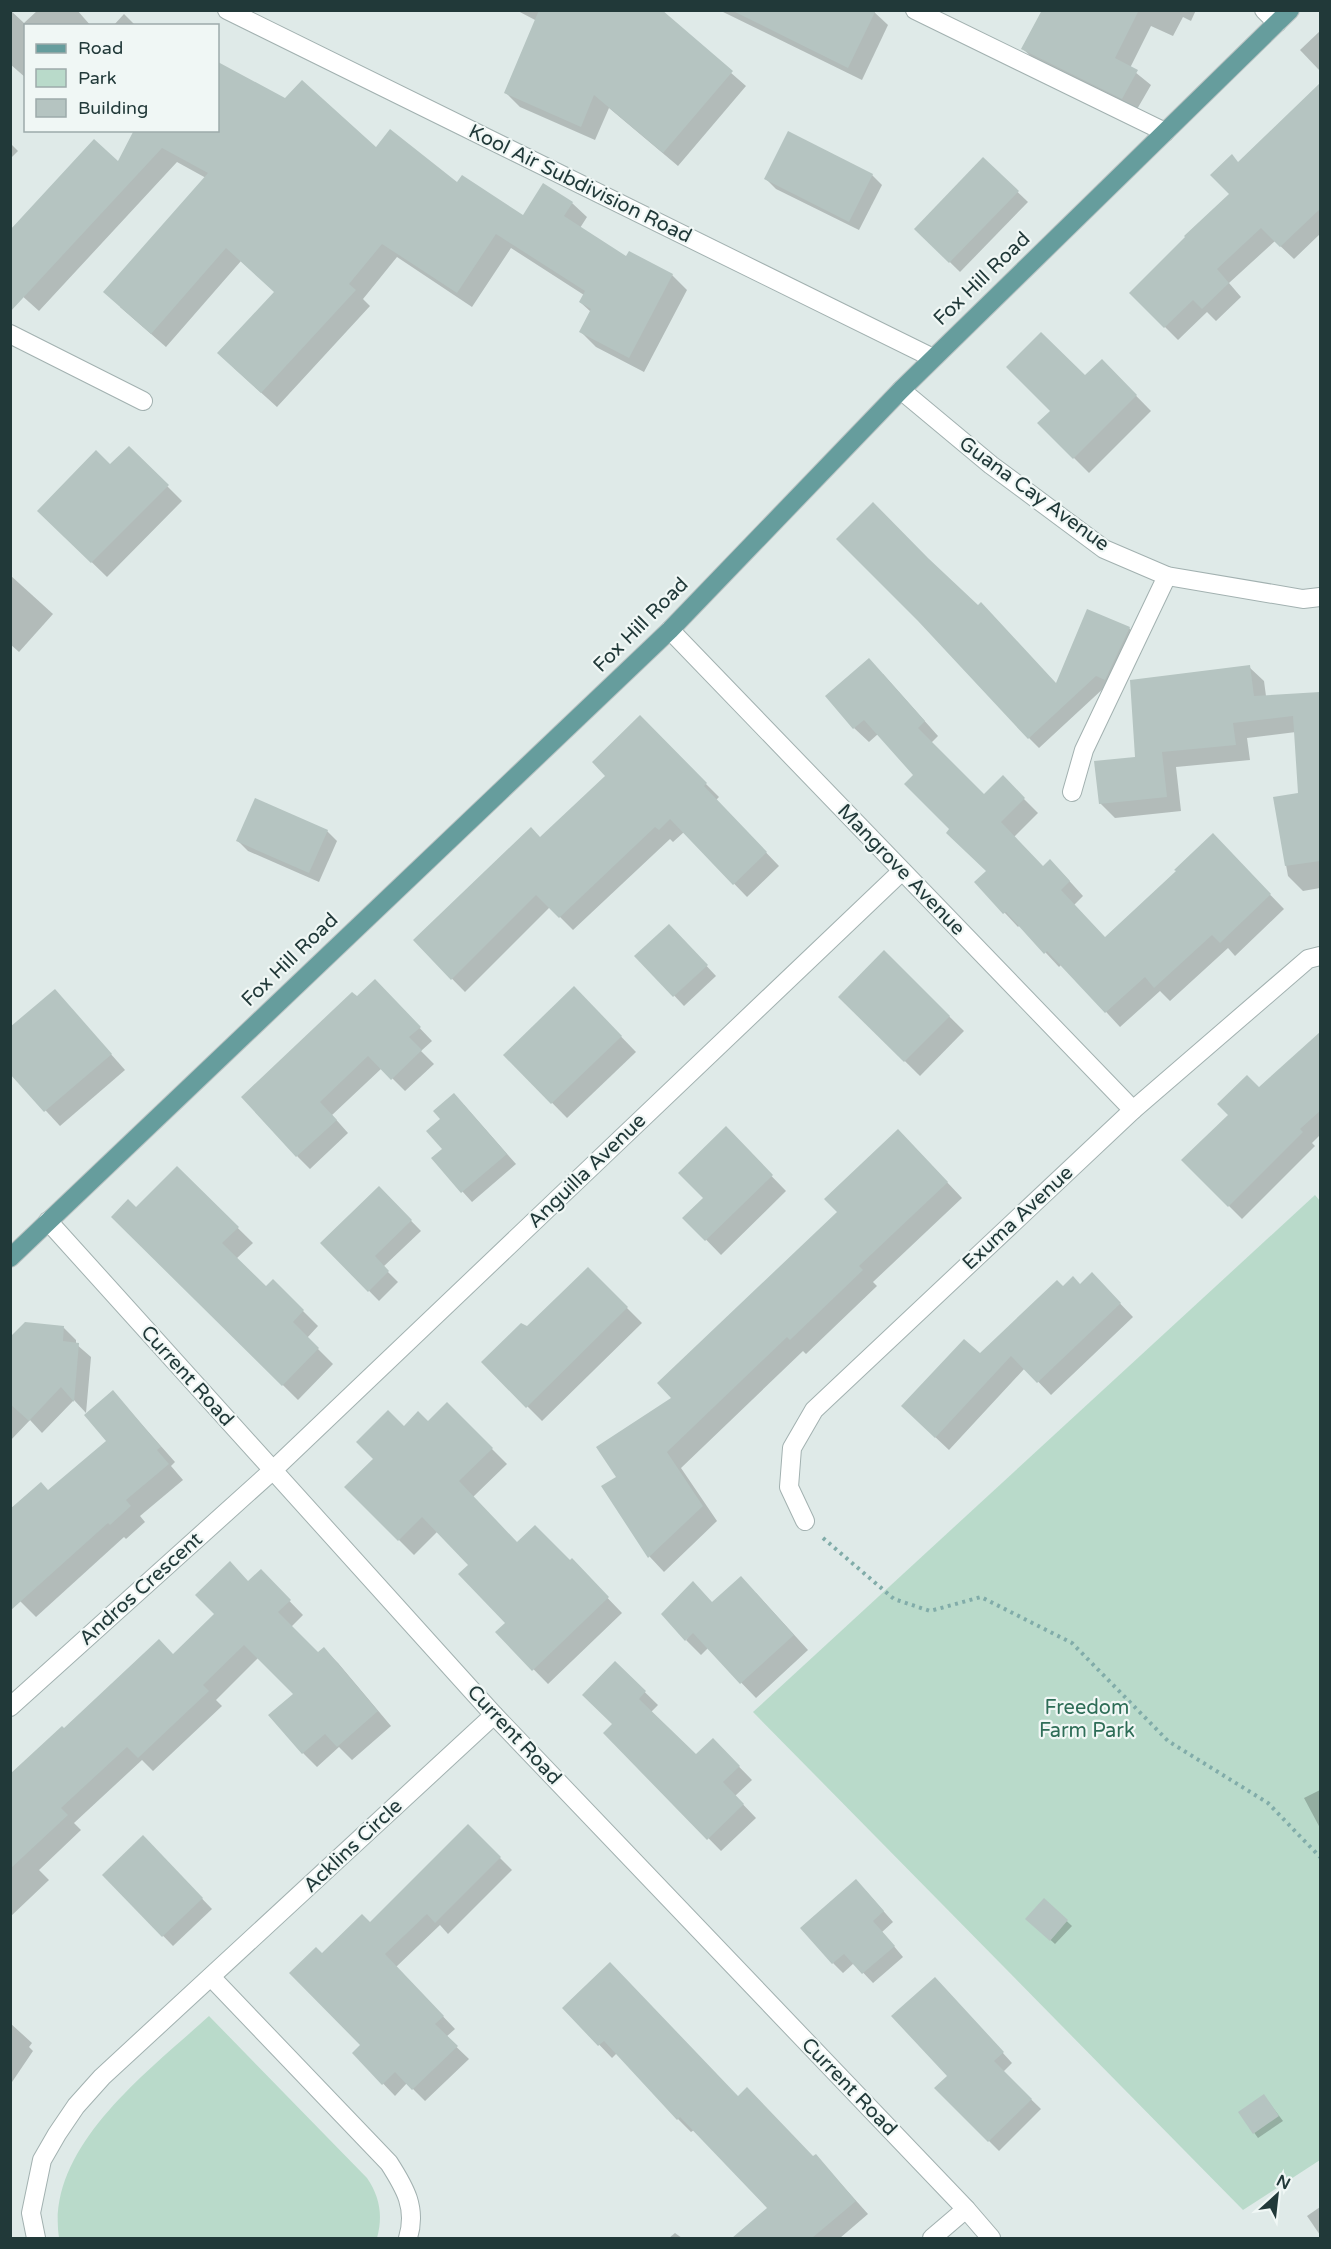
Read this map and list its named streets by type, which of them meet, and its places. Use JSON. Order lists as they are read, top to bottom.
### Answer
{
  "streets": {
    "main road": ["Fox Hill Road"],
    "street": [
      "Kool Air Subdivision Road",
      "Guana Cay Avenue",
      "Mangrove Avenue",
      "Anguilla Avenue",
      "Exuma Avenue",
      "Current Road",
      "Andros Crescent",
      "Acklins Circle"
    ]
  },
  "crossings": [
    ["Kool Air Subdivision Road", "Fox Hill Road"],
    ["Fox Hill Road", "Guana Cay Avenue"],
    ["Fox Hill Road", "Mangrove Avenue"],
    ["Fox Hill Road", "Current Road"],
    ["Mangrove Avenue", "Anguilla Avenue"],
    ["Mangrove Avenue", "Exuma Avenue"],
    ["Anguilla Avenue", "Current Road"],
    ["Anguilla Avenue", "Andros Crescent"],
    ["Current Road", "Andros Crescent"],
    ["Current Road", "Acklins Circle"]
  ],
  "parks": ["Freedom Farm Park"],
  "legend": ["Road", "Park", "Building"],
  "north": "top right"
}
